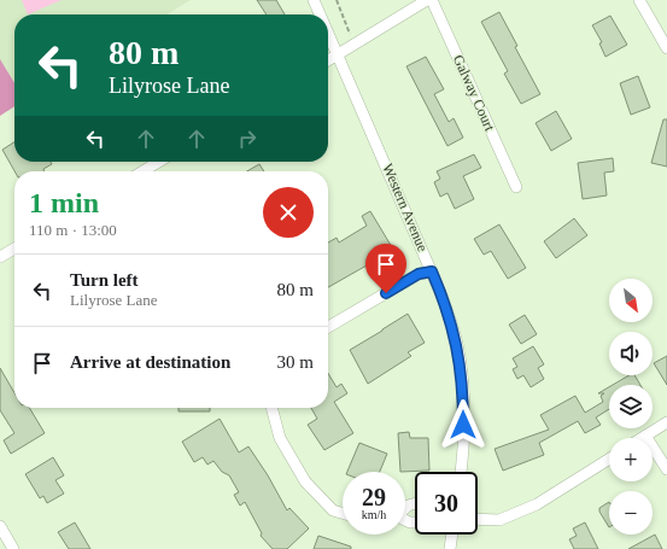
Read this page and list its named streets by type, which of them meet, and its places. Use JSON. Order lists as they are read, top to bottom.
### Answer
{
  "streets": {
    "street": ["Galway Court", "Western Avenue"]
  },
  "north": "bottom right",
  "page": {
    "turn": ["80 m", "Lilyrose Lane"],
    "heading": ["1 min", "110 m · 13:00"],
    "list": [
      {
        "name": "Turn left",
        "note": "Lilyrose Lane",
        "value": "80 m"
      },
      {
        "name": "Arrive at destination",
        "value": "30 m"
      }
    ],
    "map_buttons": ["+", "−"],
    "speed": "29 km/h",
    "limit": "30"
  }
}
